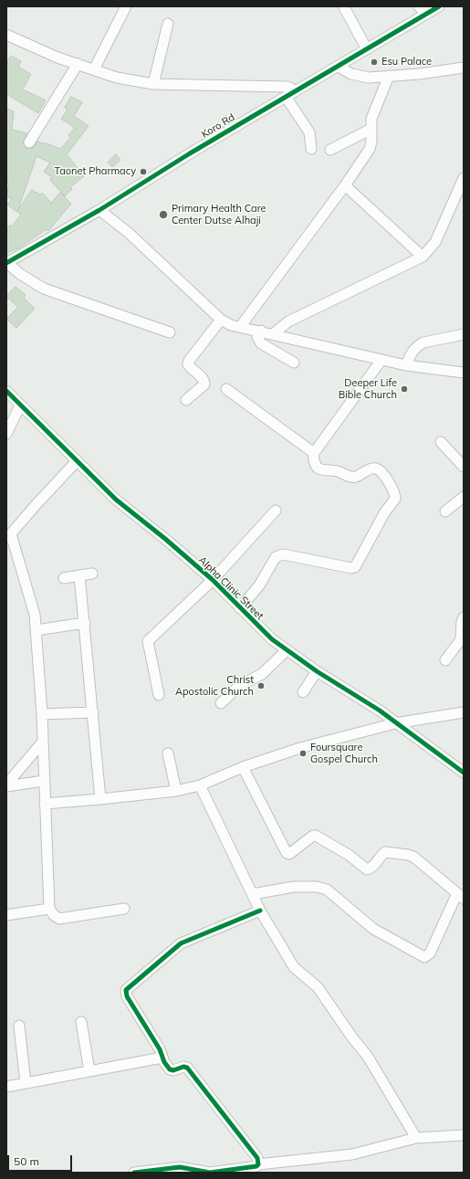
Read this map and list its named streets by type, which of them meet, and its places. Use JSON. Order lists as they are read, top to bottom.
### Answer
{
  "streets": {
    "street": ["Koro Rd", "Alpha Clinic Street"]
  },
  "places": [
    "Esu Palace",
    "Taonet Pharmacy",
    "Primary Health Care Center Dutse Alhaji",
    "Deeper Life Bible Church",
    "Christ Apostolic Church",
    "Foursquare Gospel Church"
  ],
  "scale_bar": "50 m"
}
